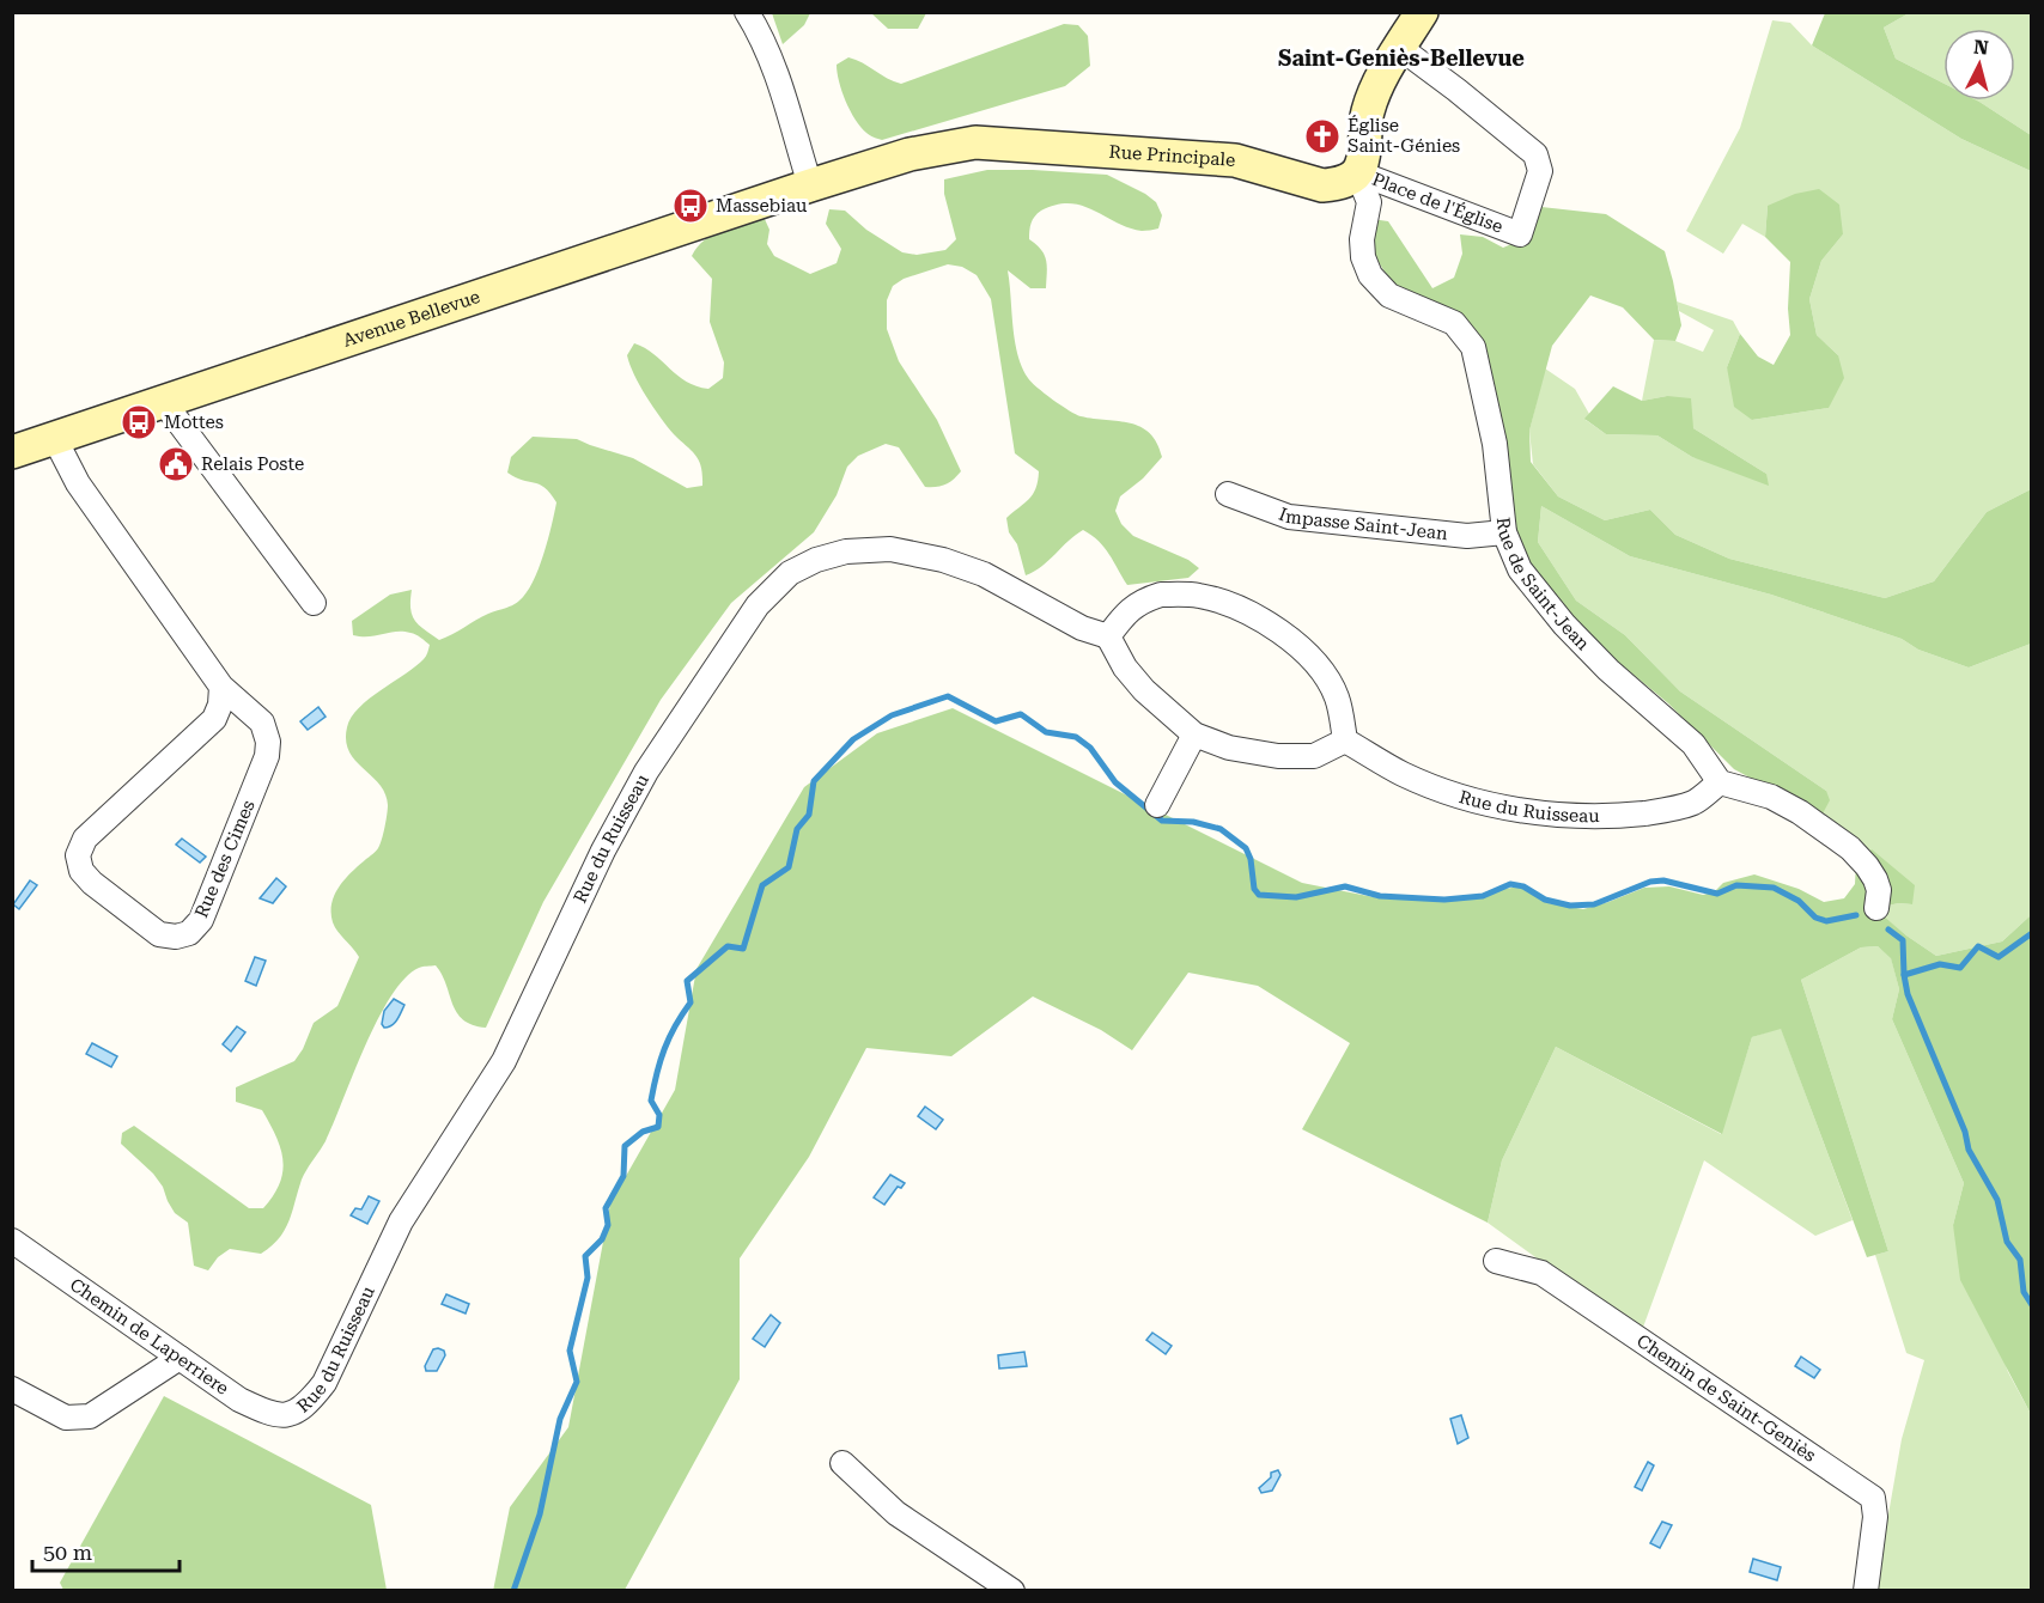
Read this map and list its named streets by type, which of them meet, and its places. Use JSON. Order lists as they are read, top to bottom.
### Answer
{
  "streets": {
    "main road": ["Rue Principale", "Avenue Bellevue"],
    "street": [
      "Place de l'Église",
      "Impasse Saint-Jean",
      "Rue de Saint-Jean",
      "Rue du Ruisseau",
      "Rue des Cimes",
      "Chemin de Laperriere",
      "Chemin de Saint-Geniès"
    ]
  },
  "crossings": [
    ["Rue Principale", "Place de l'Église"],
    ["Rue Principale", "Avenue Bellevue"],
    ["Rue Principale", "Rue de Saint-Jean"],
    ["Place de l'Église", "Rue de Saint-Jean"],
    ["Avenue Bellevue", "Rue des Cimes"],
    ["Impasse Saint-Jean", "Rue de Saint-Jean"],
    ["Rue de Saint-Jean", "Rue du Ruisseau"],
    ["Rue du Ruisseau", "Chemin de Laperriere"]
  ],
  "districts": ["Saint-Geniès-Bellevue"],
  "places": {
    "church": ["Église Saint-Génies"],
    "bus stop": ["Massebiau", "Mottes"],
    "public building": ["Relais Poste"]
  },
  "scale_bar": "50 m",
  "north": "top"
}
